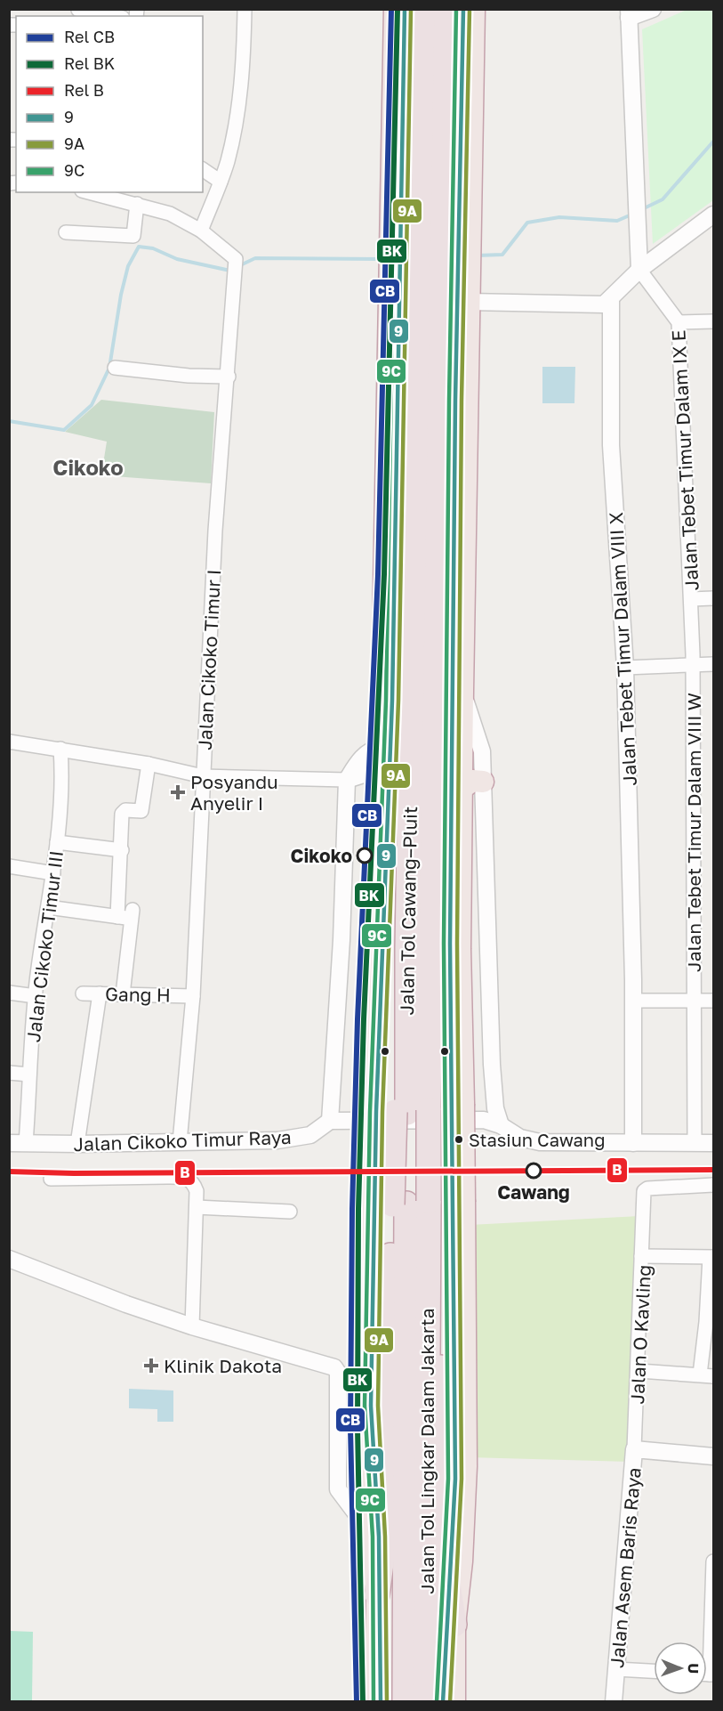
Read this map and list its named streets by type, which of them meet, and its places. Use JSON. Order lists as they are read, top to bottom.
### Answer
{
  "streets": {
    "highway": ["Jalan Tol Cawang–Pluit", "Jalan Tol Lingkar Dalam Jakarta"],
    "street": [
      "Jalan Tebet Timur Dalam IX E",
      "Jalan Tebet Timur Dalam VIII X",
      "Jalan Cikoko Timur I",
      "Jalan Tebet Timur Dalam VIII W",
      "Jalan Cikoko Timur III",
      "Gang H",
      "Jalan Cikoko Timur Raya",
      "Jalan O Kavling",
      "Jalan Asem Baris Raya"
    ]
  },
  "crossings": [
    ["Jalan Tebet Timur Dalam IX E", "Jalan Tebet Timur Dalam VIII W"],
    ["Jalan Cikoko Timur I", "Gang H"],
    ["Jalan Cikoko Timur I", "Jalan Cikoko Timur Raya"],
    ["Jalan Tol Cawang–Pluit", "Jalan Tol Lingkar Dalam Jakarta"],
    ["Jalan Cikoko Timur III", "Jalan Cikoko Timur Raya"],
    ["Jalan O Kavling", "Jalan Asem Baris Raya"]
  ],
  "districts": ["Cikoko"],
  "places": {
    "health": ["Posyandu Anyelir I", "Klinik Dakota"],
    "other": ["Cikoko", "Stasiun Cawang", "Cawang"]
  },
  "lines": [
    "rail line CB",
    "rail line BK",
    "transit line 9",
    "transit line 9A",
    "transit line 9C",
    "rail line B"
  ],
  "legend": [
    "Rel CB",
    "Rel BK",
    "Rel B",
    "9",
    "9A",
    "9C"
  ],
  "north": "right"
}
